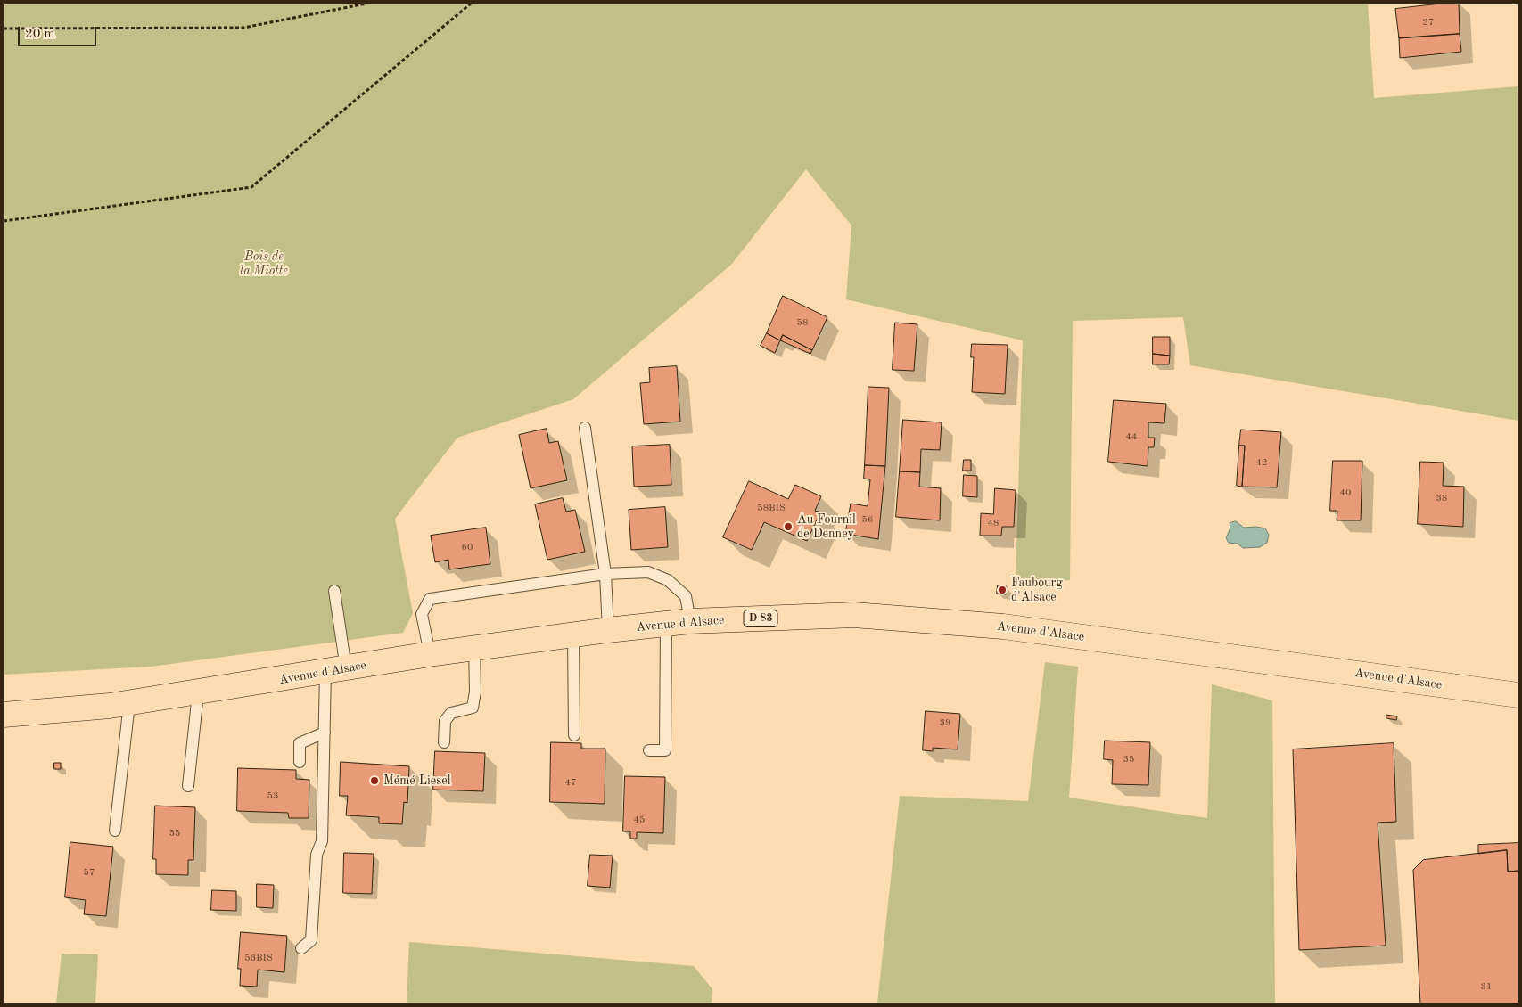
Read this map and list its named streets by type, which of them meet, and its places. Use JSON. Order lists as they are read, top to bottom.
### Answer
{
  "streets": {
    "main road": ["D 83", "Avenue d'Alsace"]
  },
  "parks": ["Bois de la Miotte"],
  "places": ["Au Fournil de Denney", "Faubourg d'Alsace", "Mémé Liesel"],
  "house_numbers": [
    "27",
    "58",
    "44",
    "42",
    "40",
    "38",
    "58BIS",
    "56",
    "48",
    "60",
    "39",
    "35",
    "47",
    "53",
    "45",
    "55",
    "57",
    "53BIS",
    "31"
  ],
  "scale_bar": "20 m"
}
